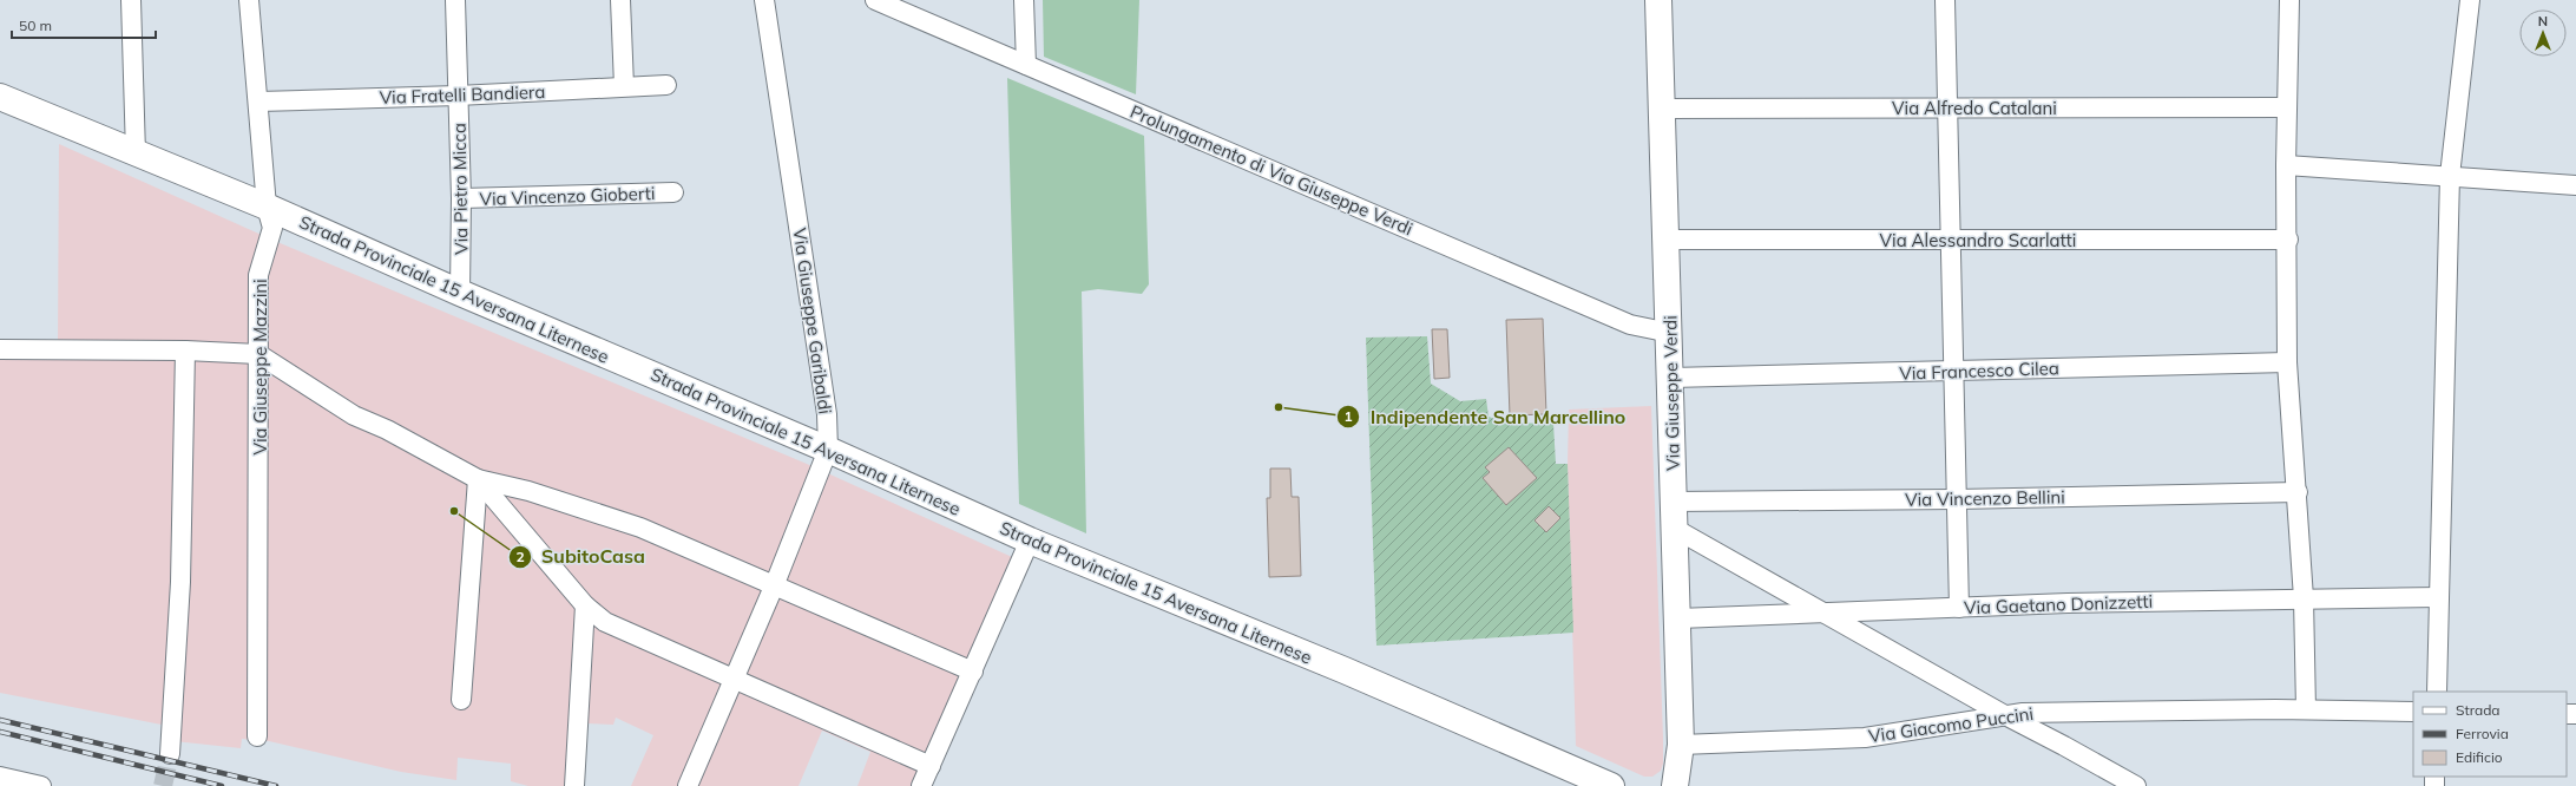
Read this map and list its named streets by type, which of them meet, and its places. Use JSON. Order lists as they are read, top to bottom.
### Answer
{
  "streets": {
    "main road": ["Strada Provinciale 15 Aversana Liternese", "Via Giuseppe Verdi"],
    "street": [
      "Via Fratelli Bandiera",
      "Via Alfredo Catalani",
      "Prolungamento di Via Giuseppe Verdi",
      "Via Pietro Micca",
      "Via Vincenzo Gioberti",
      "Via Alessandro Scarlatti",
      "Via Giuseppe Garibaldi",
      "Via Giuseppe Mazzini",
      "Via Francesco Cilea",
      "Via Vincenzo Bellini",
      "Via Gaetano Donizzetti",
      "Via Giacomo Puccini"
    ]
  },
  "crossings": [
    ["Via Fratelli Bandiera", "Via Pietro Micca"],
    ["Via Fratelli Bandiera", "Via Giuseppe Mazzini"],
    ["Via Alfredo Catalani", "Via Giuseppe Verdi"],
    ["Prolungamento di Via Giuseppe Verdi", "Via Giuseppe Verdi"],
    ["Via Pietro Micca", "Via Vincenzo Gioberti"],
    ["Via Pietro Micca", "Strada Provinciale 15 Aversana Liternese"],
    ["Via Alessandro Scarlatti", "Via Giuseppe Verdi"],
    ["Strada Provinciale 15 Aversana Liternese", "Via Giuseppe Garibaldi"],
    ["Strada Provinciale 15 Aversana Liternese", "Via Giuseppe Mazzini"],
    ["Via Francesco Cilea", "Via Giuseppe Verdi"],
    ["Via Giuseppe Verdi", "Via Vincenzo Bellini"],
    ["Via Giuseppe Verdi", "Via Gaetano Donizzetti"],
    ["Via Giuseppe Verdi", "Via Giacomo Puccini"]
  ],
  "places": ["Indipendente San Marcellino", "SubitoCasa"],
  "legend": ["Strada", "Ferrovia", "Edificio"],
  "scale_bar": "50 m",
  "north": "top"
}
